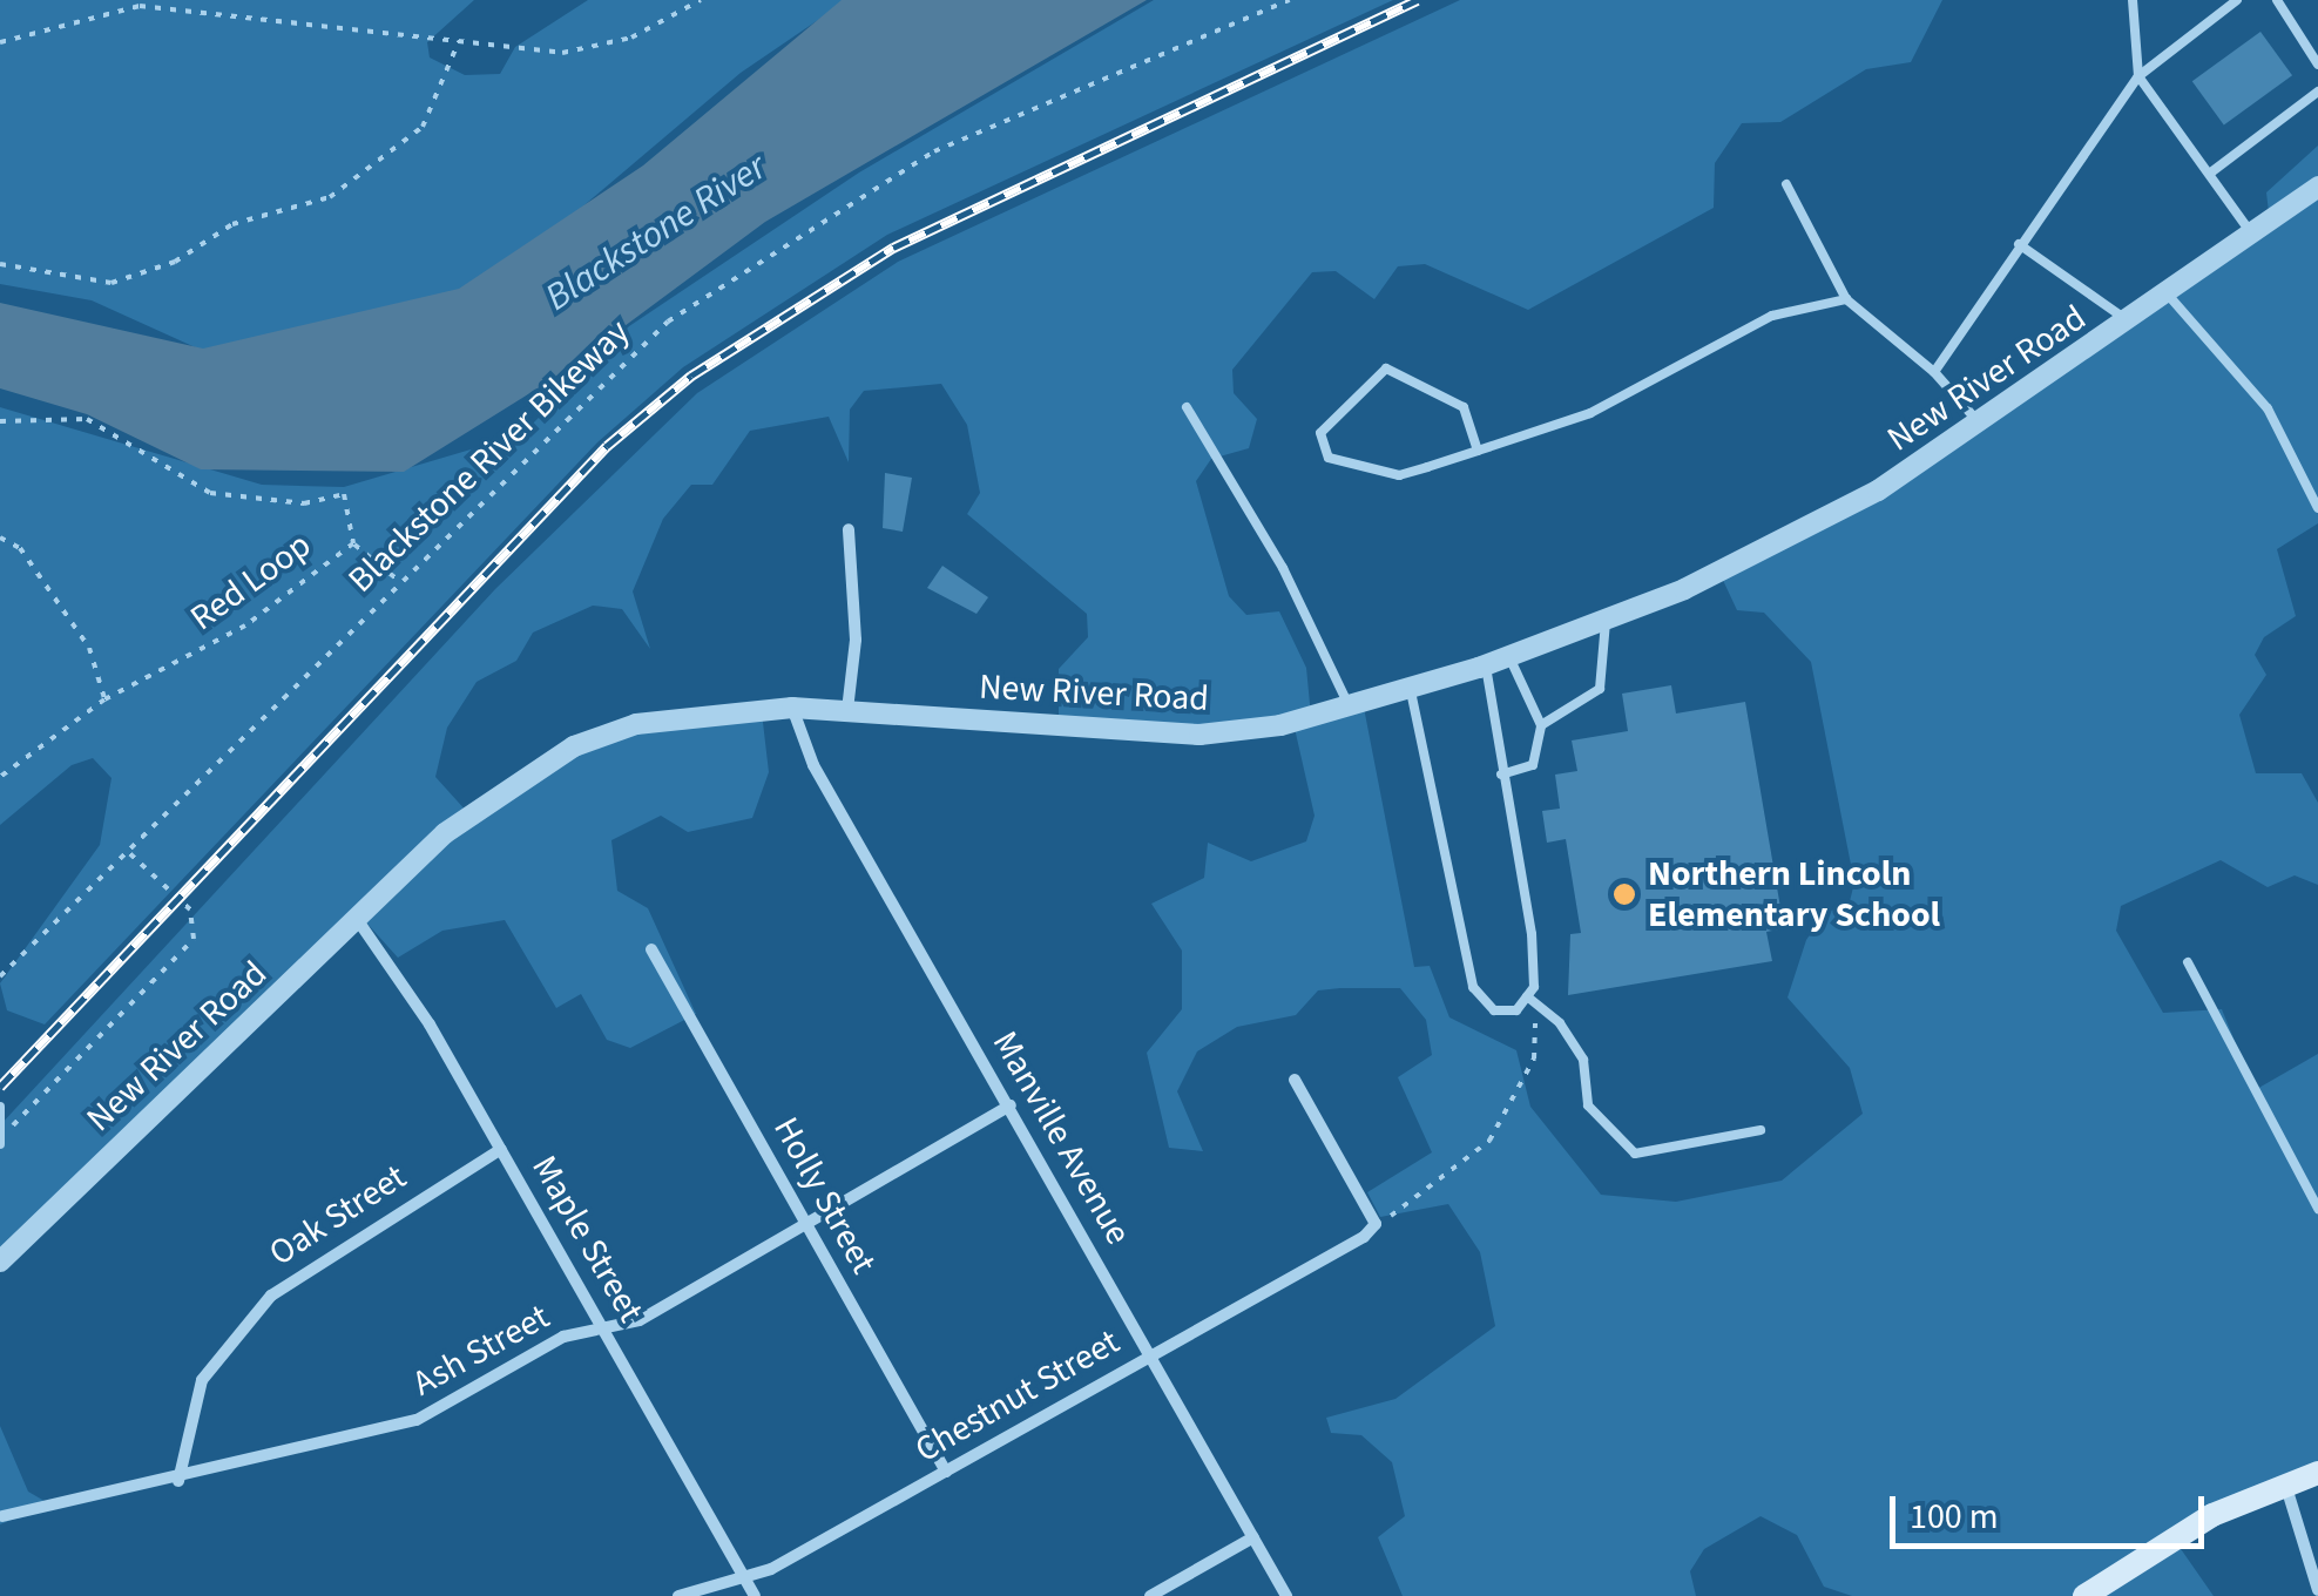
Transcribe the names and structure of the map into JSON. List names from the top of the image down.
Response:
{
  "streets": {
    "street": [
      "New River Road",
      "Manville Avenue",
      "Holly Street",
      "Oak Street",
      "Maple Street",
      "Ash Street",
      "Chestnut Street"
    ],
    "path": ["Blackstone River Bikeway", "Red Loop"]
  },
  "crossings": [
    ["New River Road", "Manville Avenue"],
    ["New River Road", "Maple Street"],
    ["Manville Avenue", "Ash Street"],
    ["Manville Avenue", "Chestnut Street"],
    ["Holly Street", "Ash Street"],
    ["Holly Street", "Chestnut Street"],
    ["Oak Street", "Maple Street"],
    ["Oak Street", "Ash Street"],
    ["Maple Street", "Ash Street"],
    ["Maple Street", "Chestnut Street"]
  ],
  "water": ["Blackstone River"],
  "places": ["Northern Lincoln Elementary School"],
  "scale_bar": "100 m"
}
